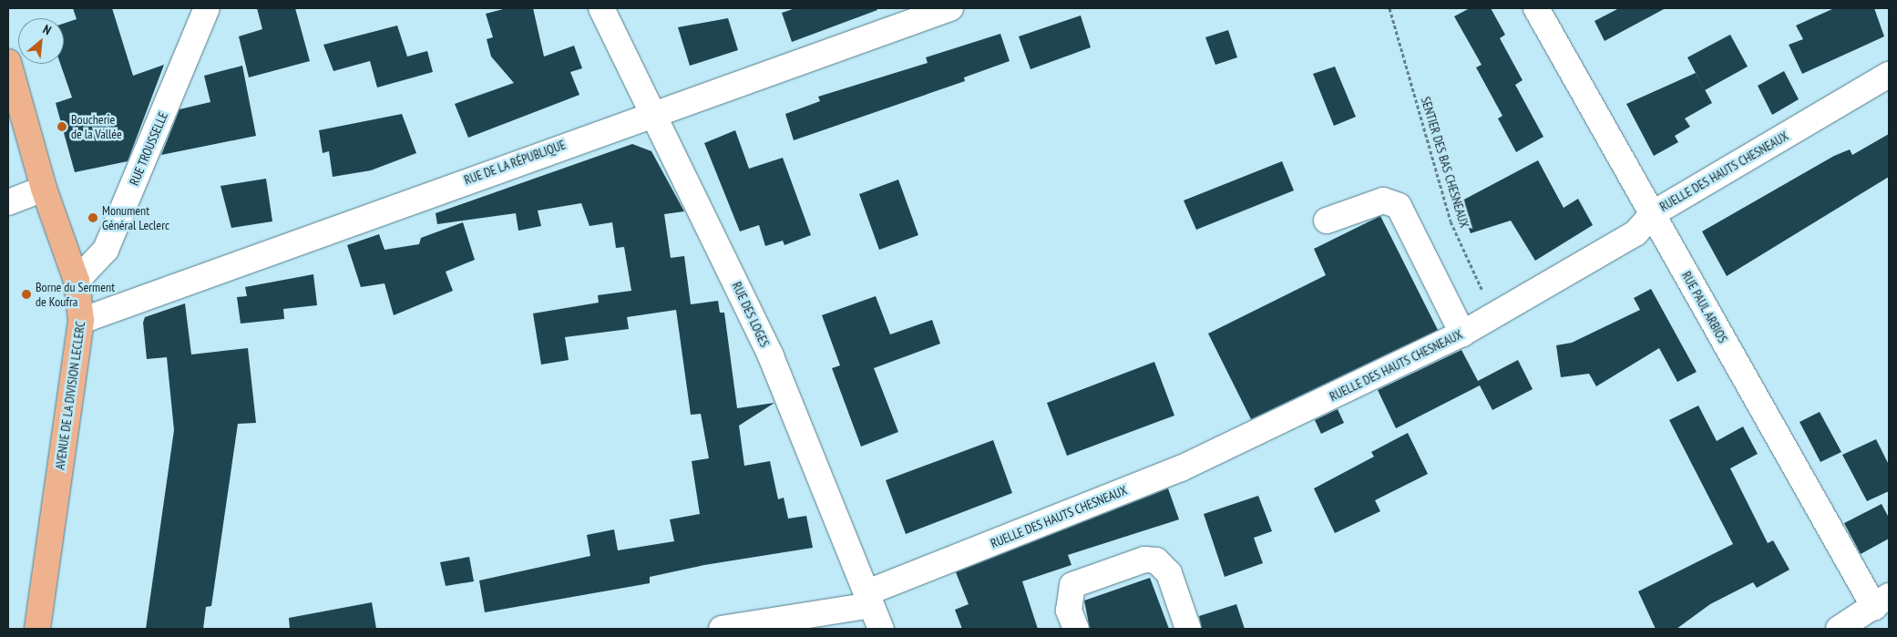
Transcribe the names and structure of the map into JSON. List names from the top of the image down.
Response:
{
  "streets": {
    "main road": ["AVENUE DE LA DIVISION LECLERC"],
    "street": [
      "RUE TROUSSELLE",
      "RUE DE LA RÉPUBLIQUE",
      "RUELLE DES HAUTS CHESNEAUX",
      "RUE PAUL ARBIOS",
      "RUE DES LOGES"
    ],
    "path": ["SENTIER DES BAS CHESNEAUX"]
  },
  "crossings": [
    ["RUE TROUSSELLE", "AVENUE DE LA DIVISION LECLERC"],
    ["RUE DE LA RÉPUBLIQUE", "RUE DES LOGES"],
    ["RUE DE LA RÉPUBLIQUE", "AVENUE DE LA DIVISION LECLERC"],
    ["SENTIER DES BAS CHESNEAUX", "RUELLE DES HAUTS CHESNEAUX"],
    ["RUELLE DES HAUTS CHESNEAUX", "RUE PAUL ARBIOS"],
    ["RUELLE DES HAUTS CHESNEAUX", "RUE DES LOGES"]
  ],
  "places": ["Boucherie de la Vallée", "Monument Général Leclerc", "Borne du Serment de Koufra"],
  "north": "top right"
}
